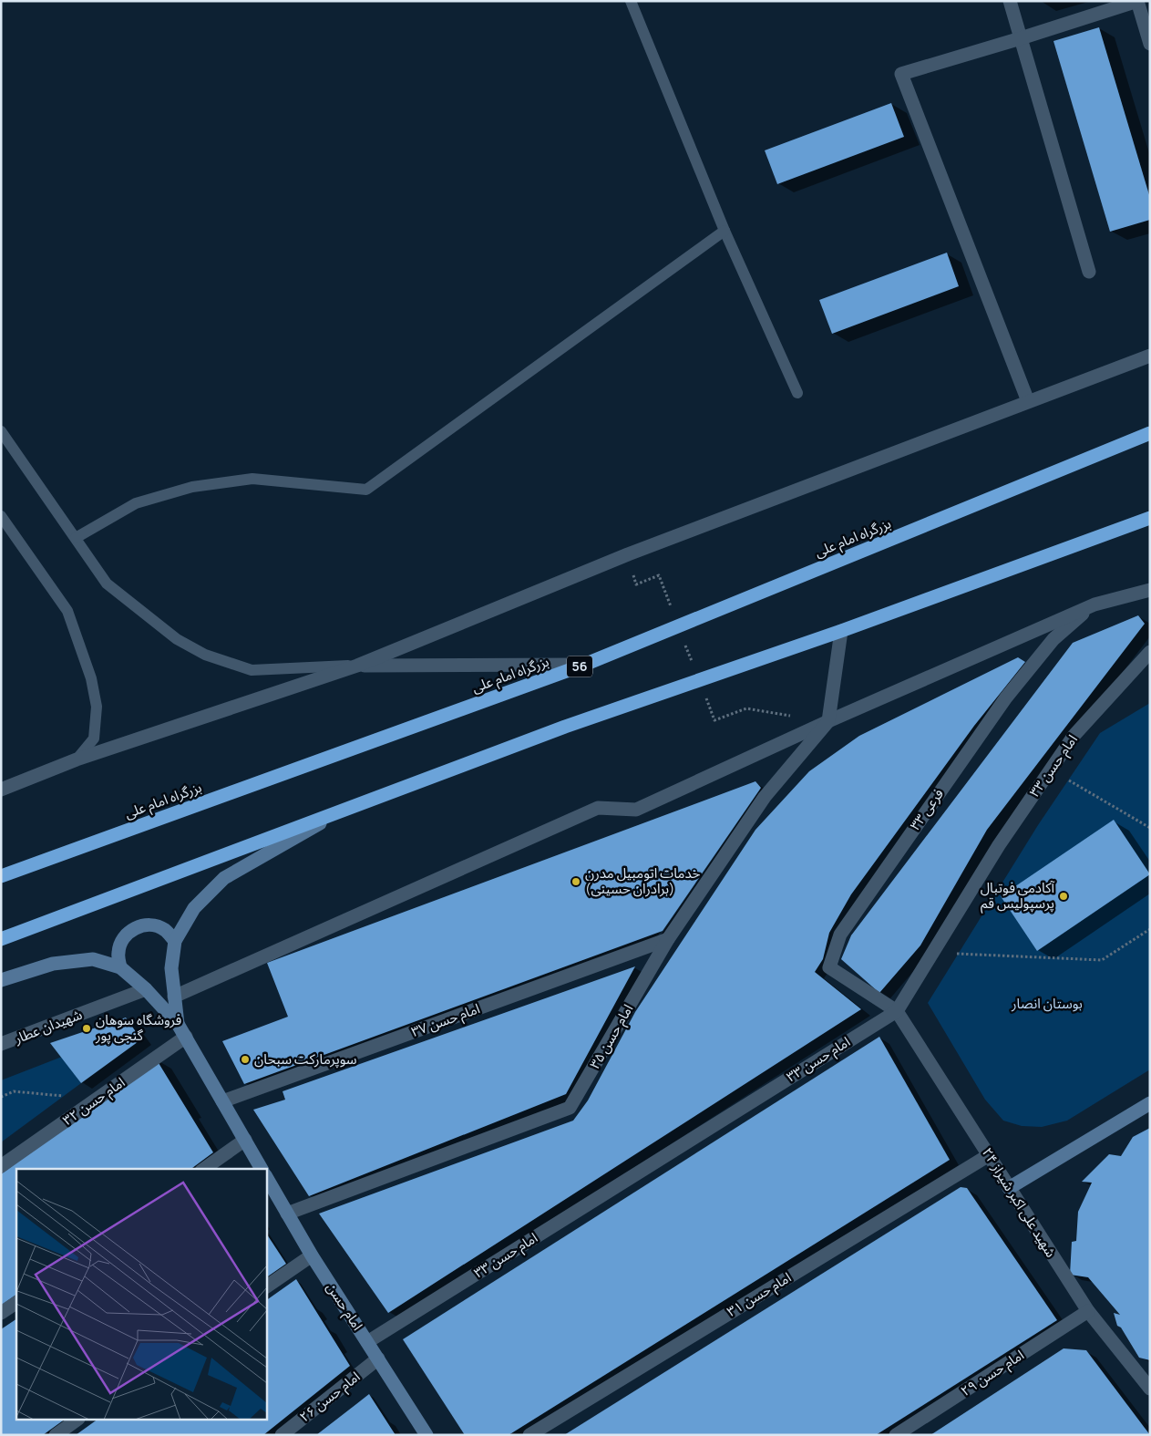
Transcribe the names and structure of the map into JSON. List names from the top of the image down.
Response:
{
  "streets": {
    "highway": ["بزرگراه امام علی", "56"],
    "main road": ["امام حسن"],
    "street": [
      "امام حسن ۳۳",
      "فرعی ۳۳",
      "امام حسن ۳۷",
      "شهیدان عطار",
      "امام حسن ۳۵",
      "امام حسن ۳۲",
      "شهید علی اکبر شیراز ۲۴",
      "امام حسن ۳۱",
      "امام حسن ۲۹",
      "امام حسن ۲۶"
    ]
  },
  "crossings": [
    ["امام حسن ۳۳", "فرعی ۳۳"],
    ["امام حسن ۳۳", "شهید علی اکبر شیراز ۲۴"],
    ["امام حسن ۳۳", "امام حسن"],
    ["فرعی ۳۳", "شهید علی اکبر شیراز ۲۴"],
    ["امام حسن ۳۷", "امام حسن ۳۵"],
    ["امام حسن ۳۵", "امام حسن"],
    ["شهید علی اکبر شیراز ۲۴", "امام حسن ۳۱"],
    ["شهید علی اکبر شیراز ۲۴", "امام حسن ۲۹"],
    ["امام حسن", "امام حسن ۲۶"]
  ],
  "parks": ["بوستان انصار"],
  "places": [
    "خدمات اتومبیل مدرن (برادران حسینی)",
    "آکادمی فوتبال پرسپولیس قم",
    "فروشگاه سوهان گنجی پور",
    "سوپرمارکت سبحان"
  ]
}
